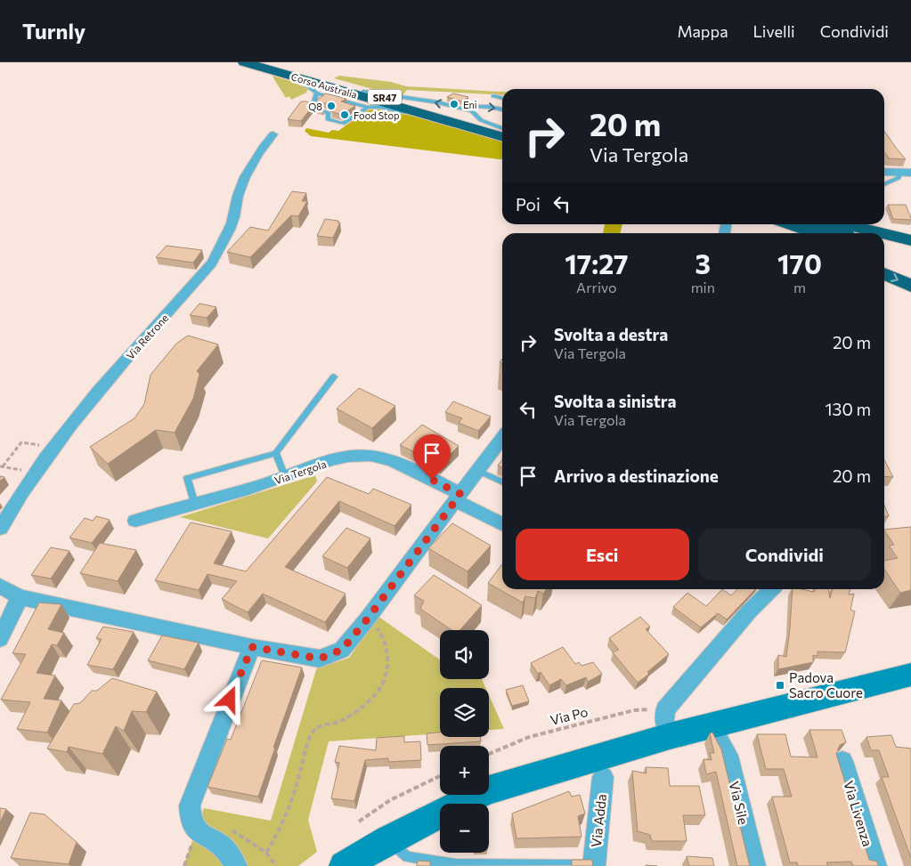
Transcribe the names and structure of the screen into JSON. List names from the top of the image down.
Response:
{
  "streets": {
    "highway": ["Corso Australia", "SR47"],
    "street": [
      "Via Retrone",
      "Via Tergola",
      "Via Sile",
      "Via Livenza",
      "Via Adda"
    ],
    "path": ["Via Po"]
  },
  "places": {
    "other": ["Eni", "Q8", "Food Stop"],
    "transit": ["Padova Sacro Cuore"]
  },
  "page": {
    "header": "Turnly",
    "nav": ["Mappa", "Livelli", "Condividi"],
    "turn": ["20 m", "Via Tergola"],
    "then": "Poi",
    "eta": [
      "17:27",
      "Arrivo",
      "3",
      "min",
      "170",
      "m"
    ],
    "list": [
      {
        "name": "Svolta a destra",
        "note": "Via Tergola",
        "value": "20 m"
      },
      {
        "name": "Svolta a sinistra",
        "note": "Via Tergola",
        "value": "130 m"
      },
      {
        "name": "Arrivo a destinazione",
        "value": "20 m"
      }
    ],
    "buttons": ["Esci", "Condividi"],
    "map_buttons": ["+", "−"]
  }
}
